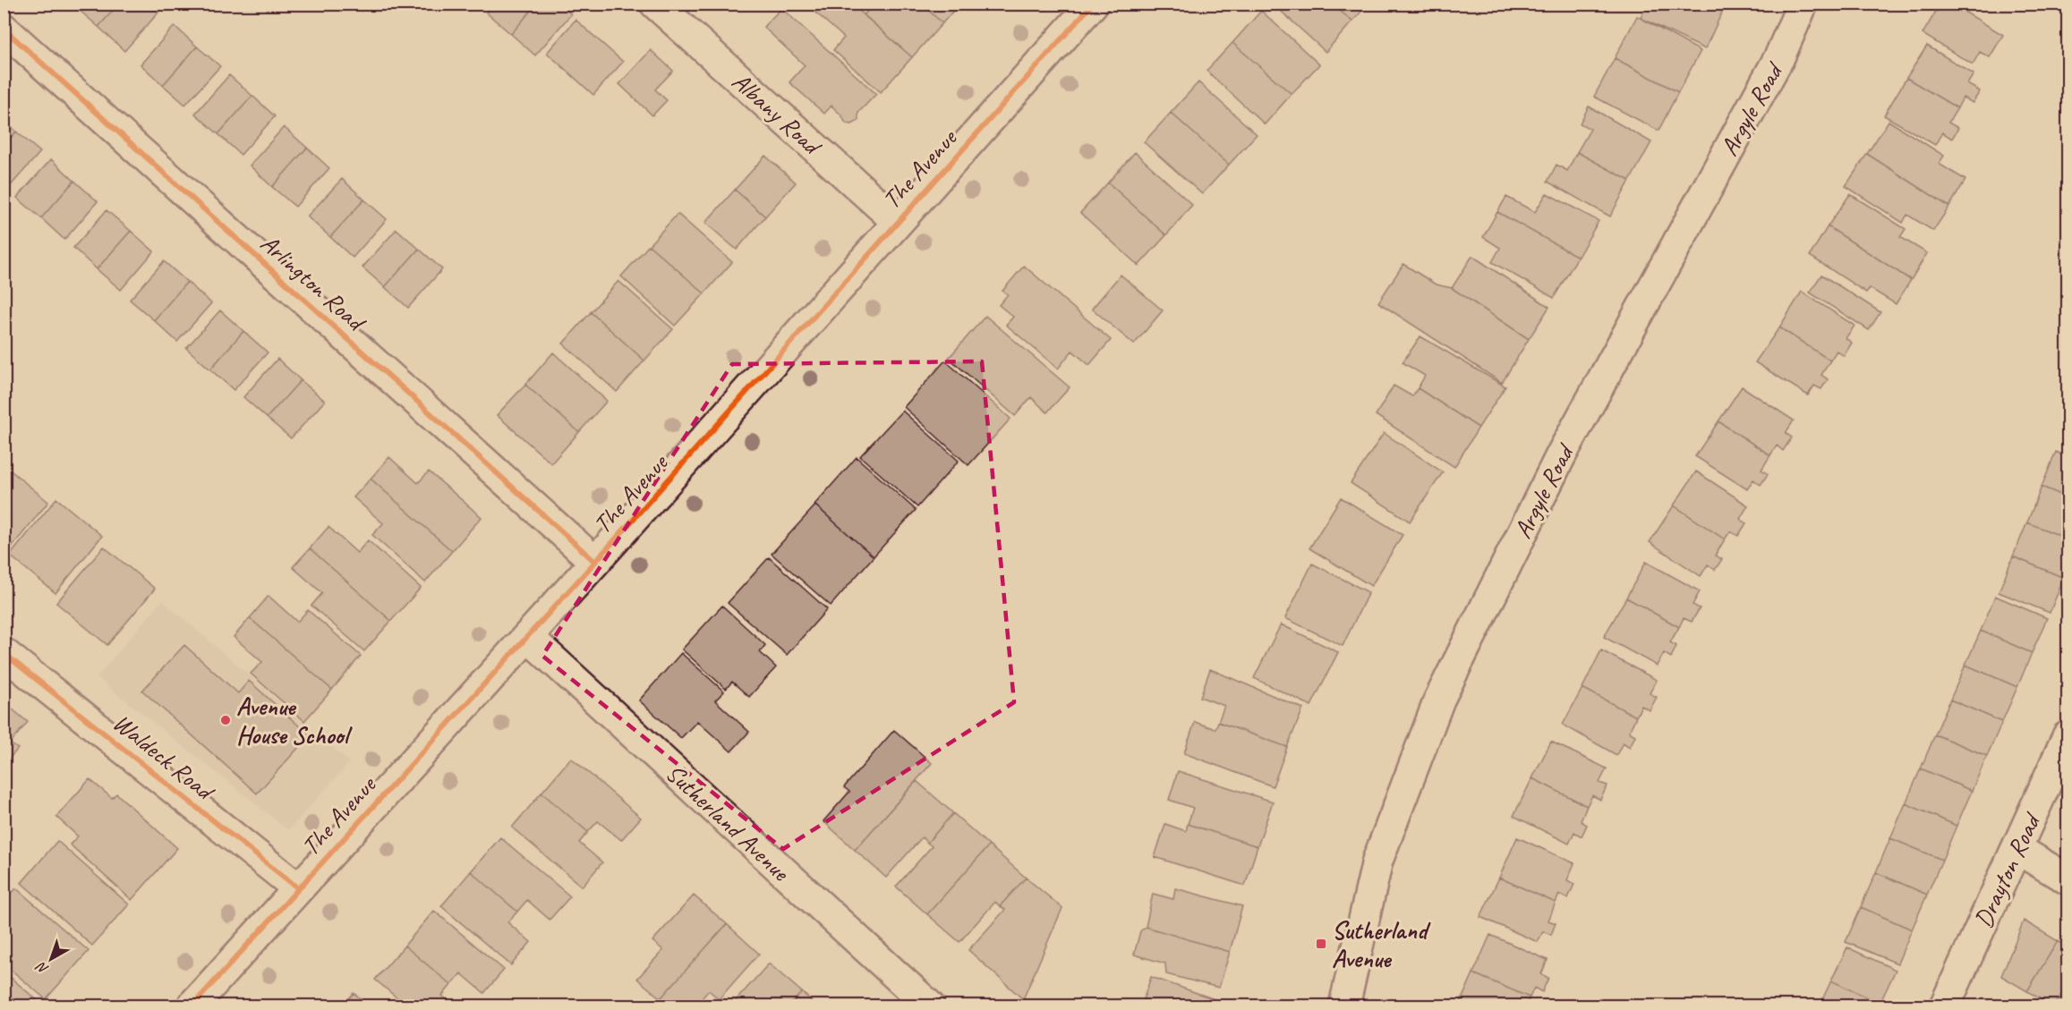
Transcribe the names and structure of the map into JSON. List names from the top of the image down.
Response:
{
  "streets": {
    "street": [
      "Argyle Road",
      "Albany Road",
      "The Avenue",
      "Arlington Road",
      "Waldeck Road",
      "Sutherland Avenue",
      "Drayton Road"
    ]
  },
  "crossings": [
    ["Albany Road", "The Avenue"],
    ["The Avenue", "Arlington Road"],
    ["The Avenue", "Waldeck Road"],
    ["The Avenue", "Sutherland Avenue"]
  ],
  "places": {
    "other": ["Avenue House School"],
    "transit": ["Sutherland Avenue"]
  },
  "north": "bottom left"
}
